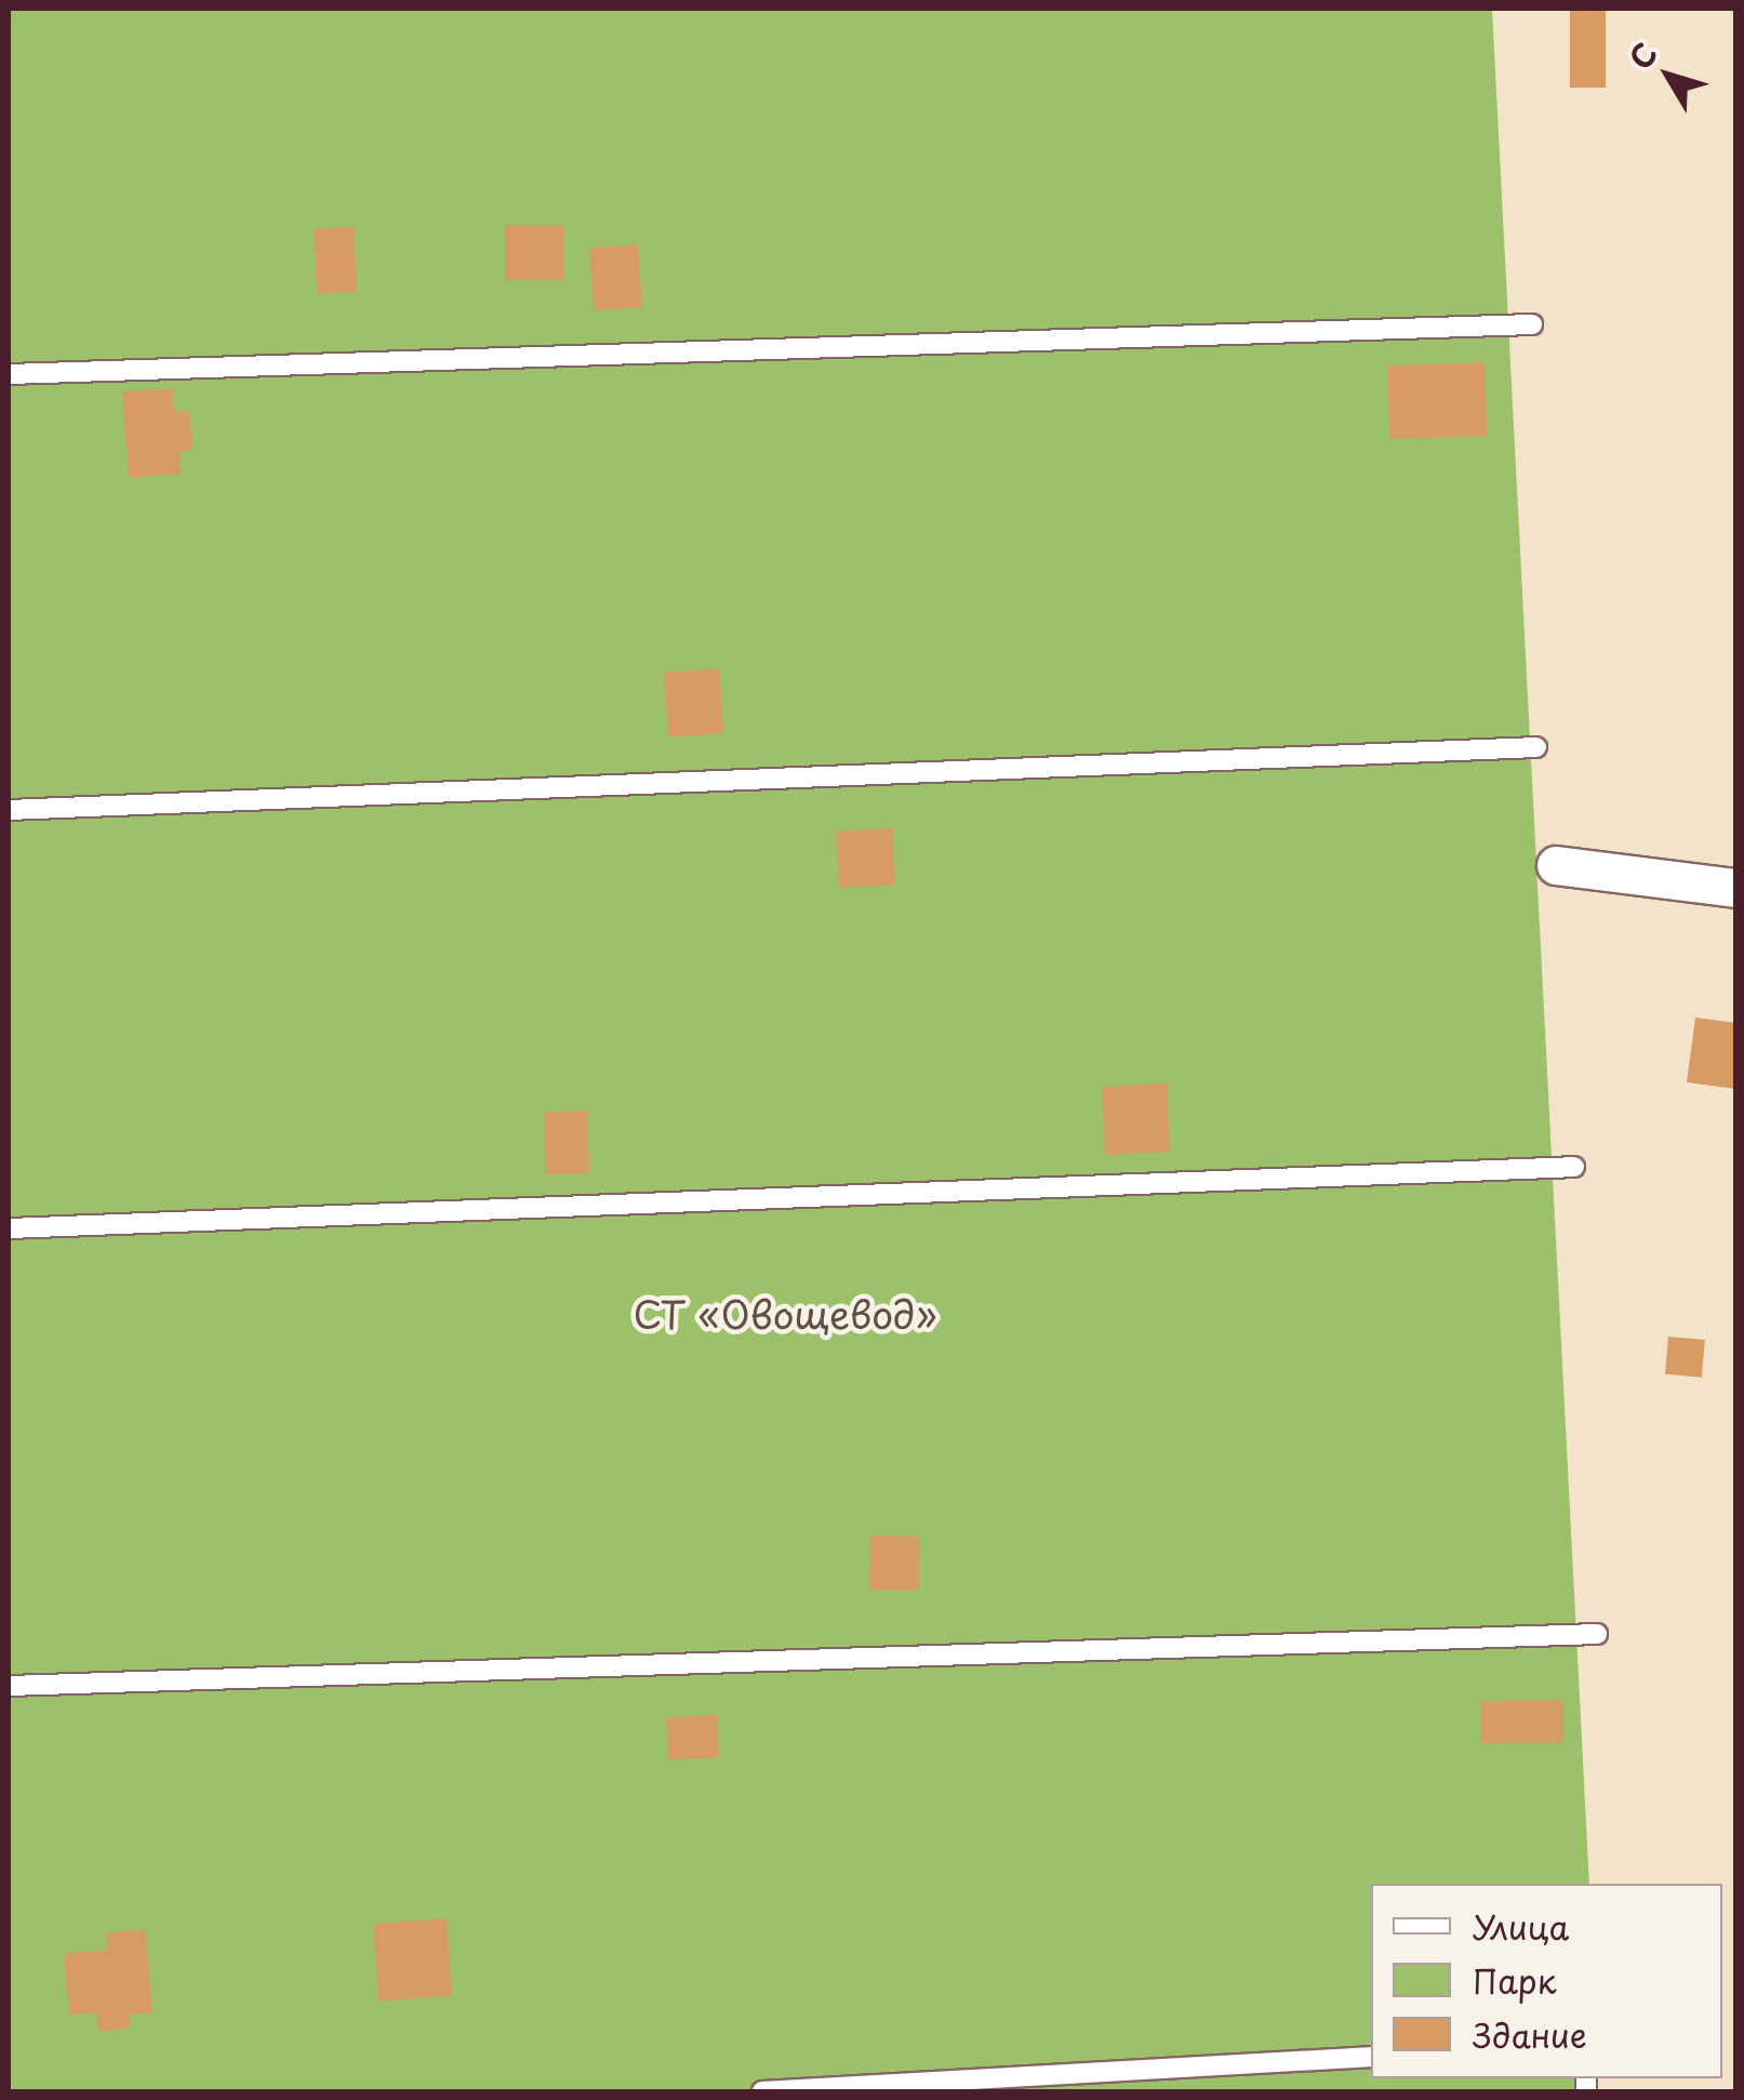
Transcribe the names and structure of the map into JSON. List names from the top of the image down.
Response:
{
  "parks": ["СТ «Овощевод»"],
  "legend": ["Улица", "Парк", "Здание"],
  "north": "top left"
}
